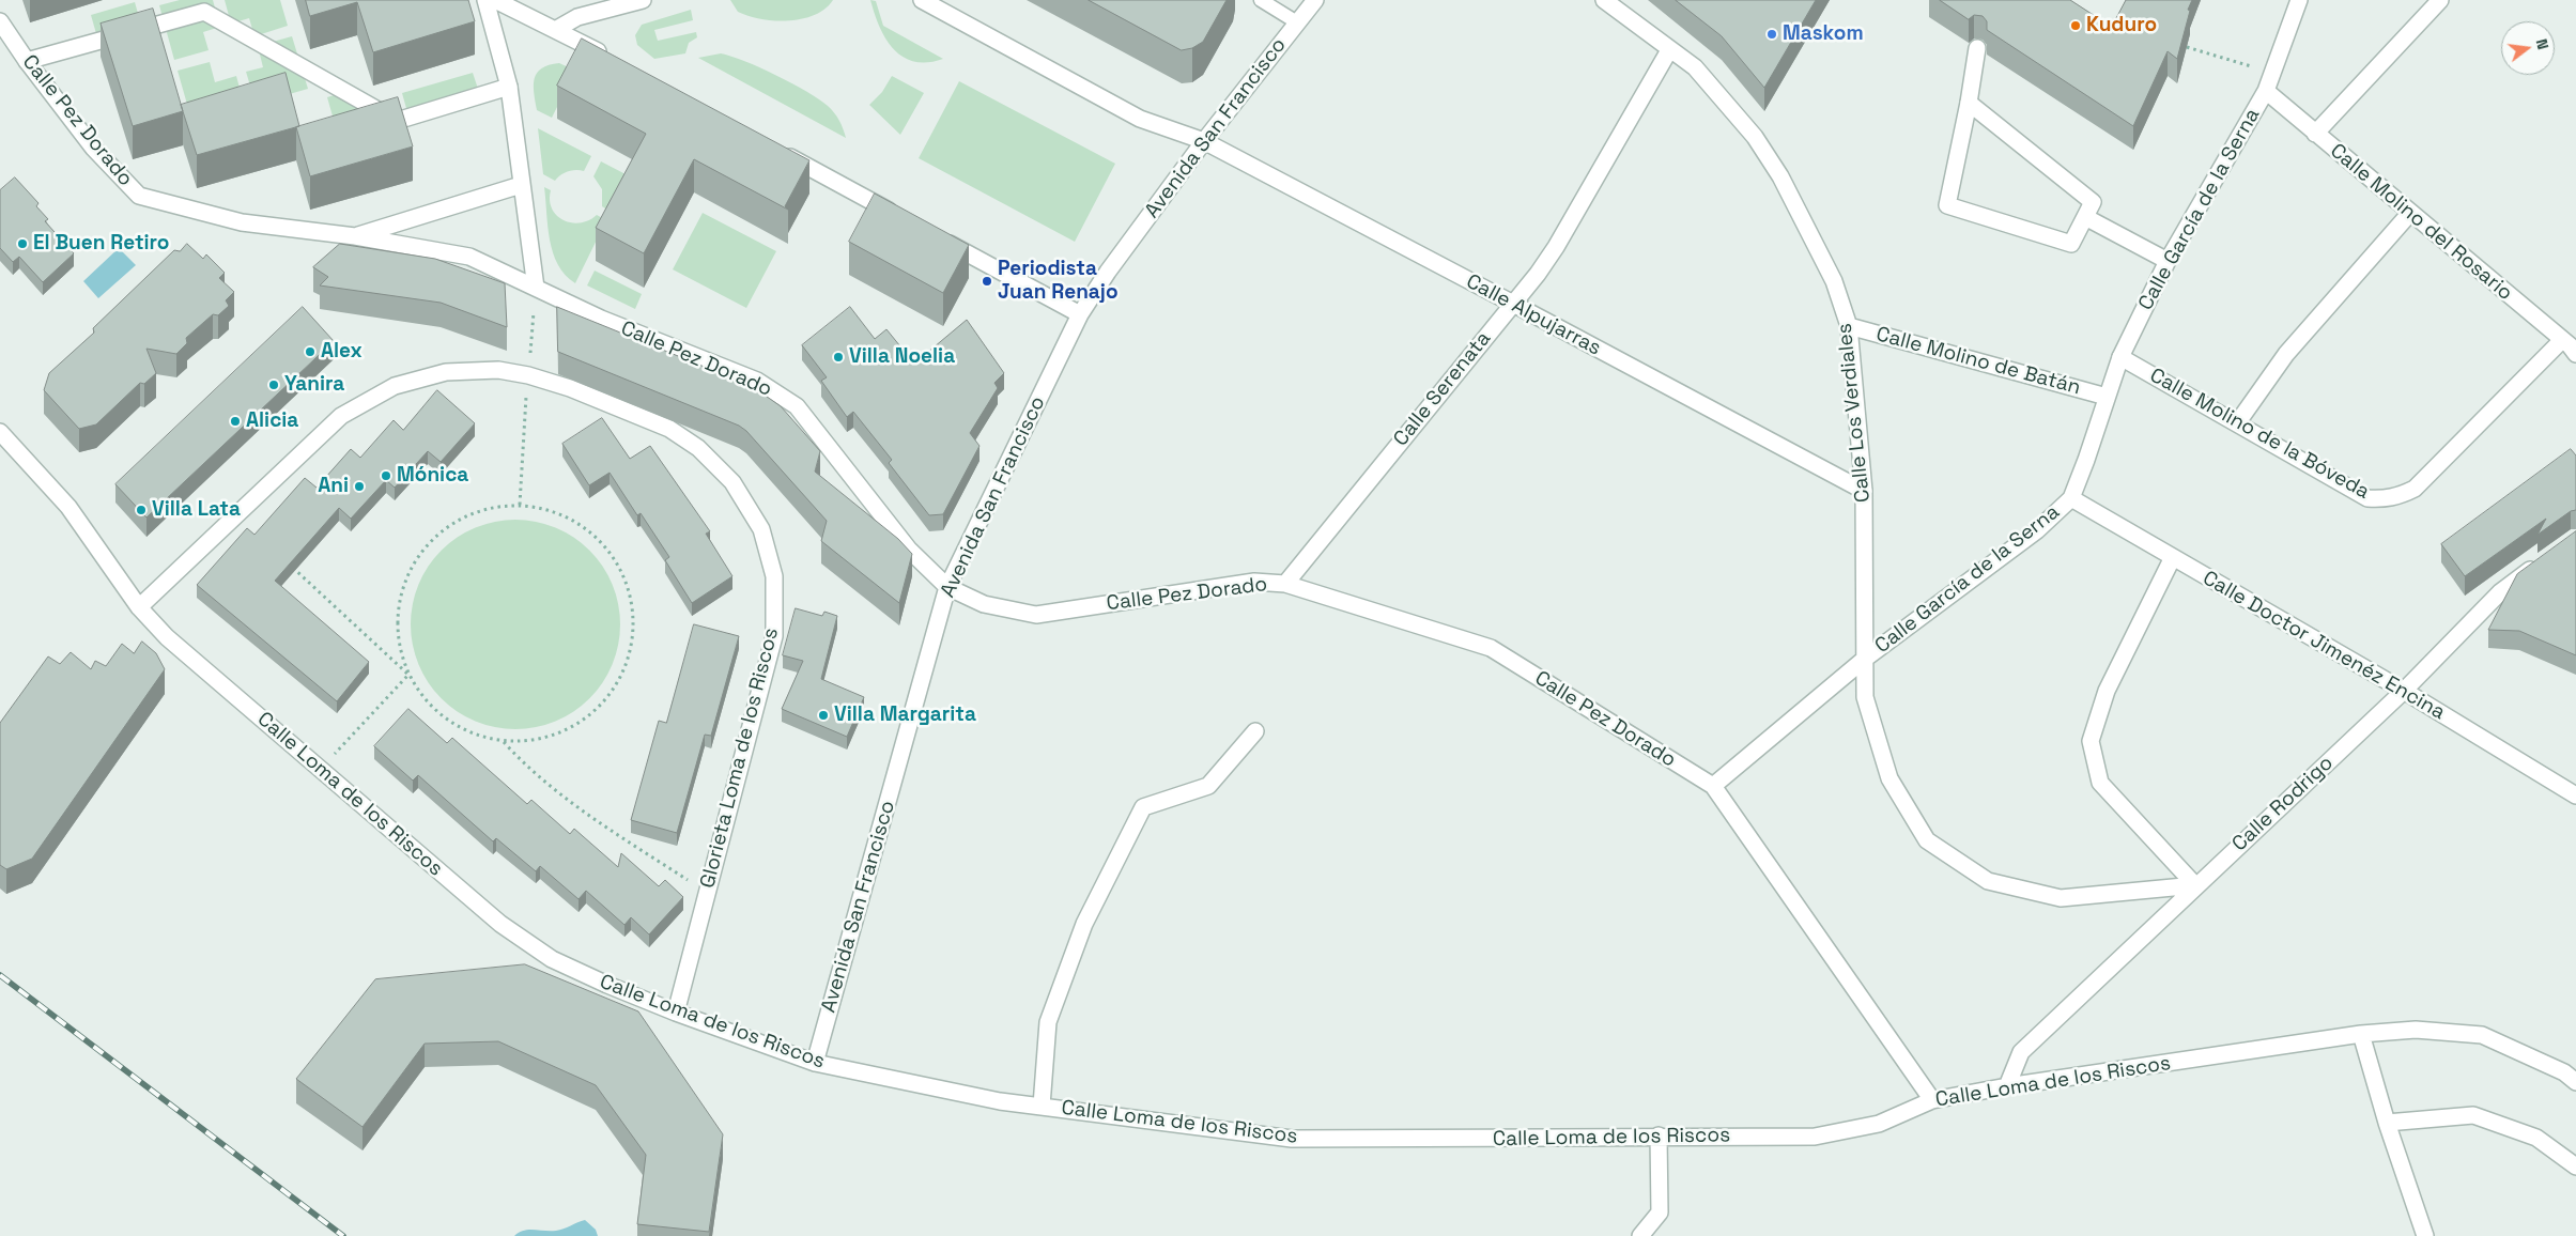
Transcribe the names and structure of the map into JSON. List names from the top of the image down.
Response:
{
  "streets": {
    "street": [
      "Calle Pez Dorado",
      "Avenida San Francisco",
      "Calle García de la Serna",
      "Calle Molino del Rosario",
      "Calle Alpujarras",
      "Calle Molino de Batán",
      "Calle Serenata",
      "Calle Los Verdiales",
      "Calle Molino de la Bóveda",
      "Calle Doctor Jimenéz Encina",
      "Glorieta Loma de los Riscos",
      "Calle Loma de los Riscos",
      "Calle Rodrigo"
    ]
  },
  "crossings": [
    ["Calle Pez Dorado", "Avenida San Francisco"],
    ["Calle Pez Dorado", "Calle García de la Serna"],
    ["Calle Pez Dorado", "Calle Serenata"],
    ["Calle Pez Dorado", "Calle Loma de los Riscos"],
    ["Avenida San Francisco", "Calle Alpujarras"],
    ["Avenida San Francisco", "Calle Loma de los Riscos"],
    ["Calle García de la Serna", "Calle Molino del Rosario"],
    ["Calle García de la Serna", "Calle Molino de Batán"],
    ["Calle García de la Serna", "Calle Los Verdiales"],
    ["Calle García de la Serna", "Calle Molino de la Bóveda"],
    ["Calle García de la Serna", "Calle Doctor Jimenéz Encina"],
    ["Calle Molino del Rosario", "Calle Molino de la Bóveda"],
    ["Calle Alpujarras", "Calle Serenata"],
    ["Calle Alpujarras", "Calle Los Verdiales"],
    ["Calle Molino de Batán", "Calle Los Verdiales"],
    ["Calle Serenata", "Calle Los Verdiales"],
    ["Calle Los Verdiales", "Calle Rodrigo"],
    ["Calle Doctor Jimenéz Encina", "Calle Rodrigo"],
    ["Glorieta Loma de los Riscos", "Calle Loma de los Riscos"],
    ["Calle Loma de los Riscos", "Calle Rodrigo"]
  ],
  "places": [
    "Kuduro",
    "Maskom",
    "El Buen Retiro",
    "Periodista Juan Renajo",
    "Alex",
    "Villa Noelia",
    "Yanira",
    "Alicia",
    "Mónica",
    "Ani",
    "Villa Lata",
    "Villa Margarita"
  ],
  "north": "right"
}
